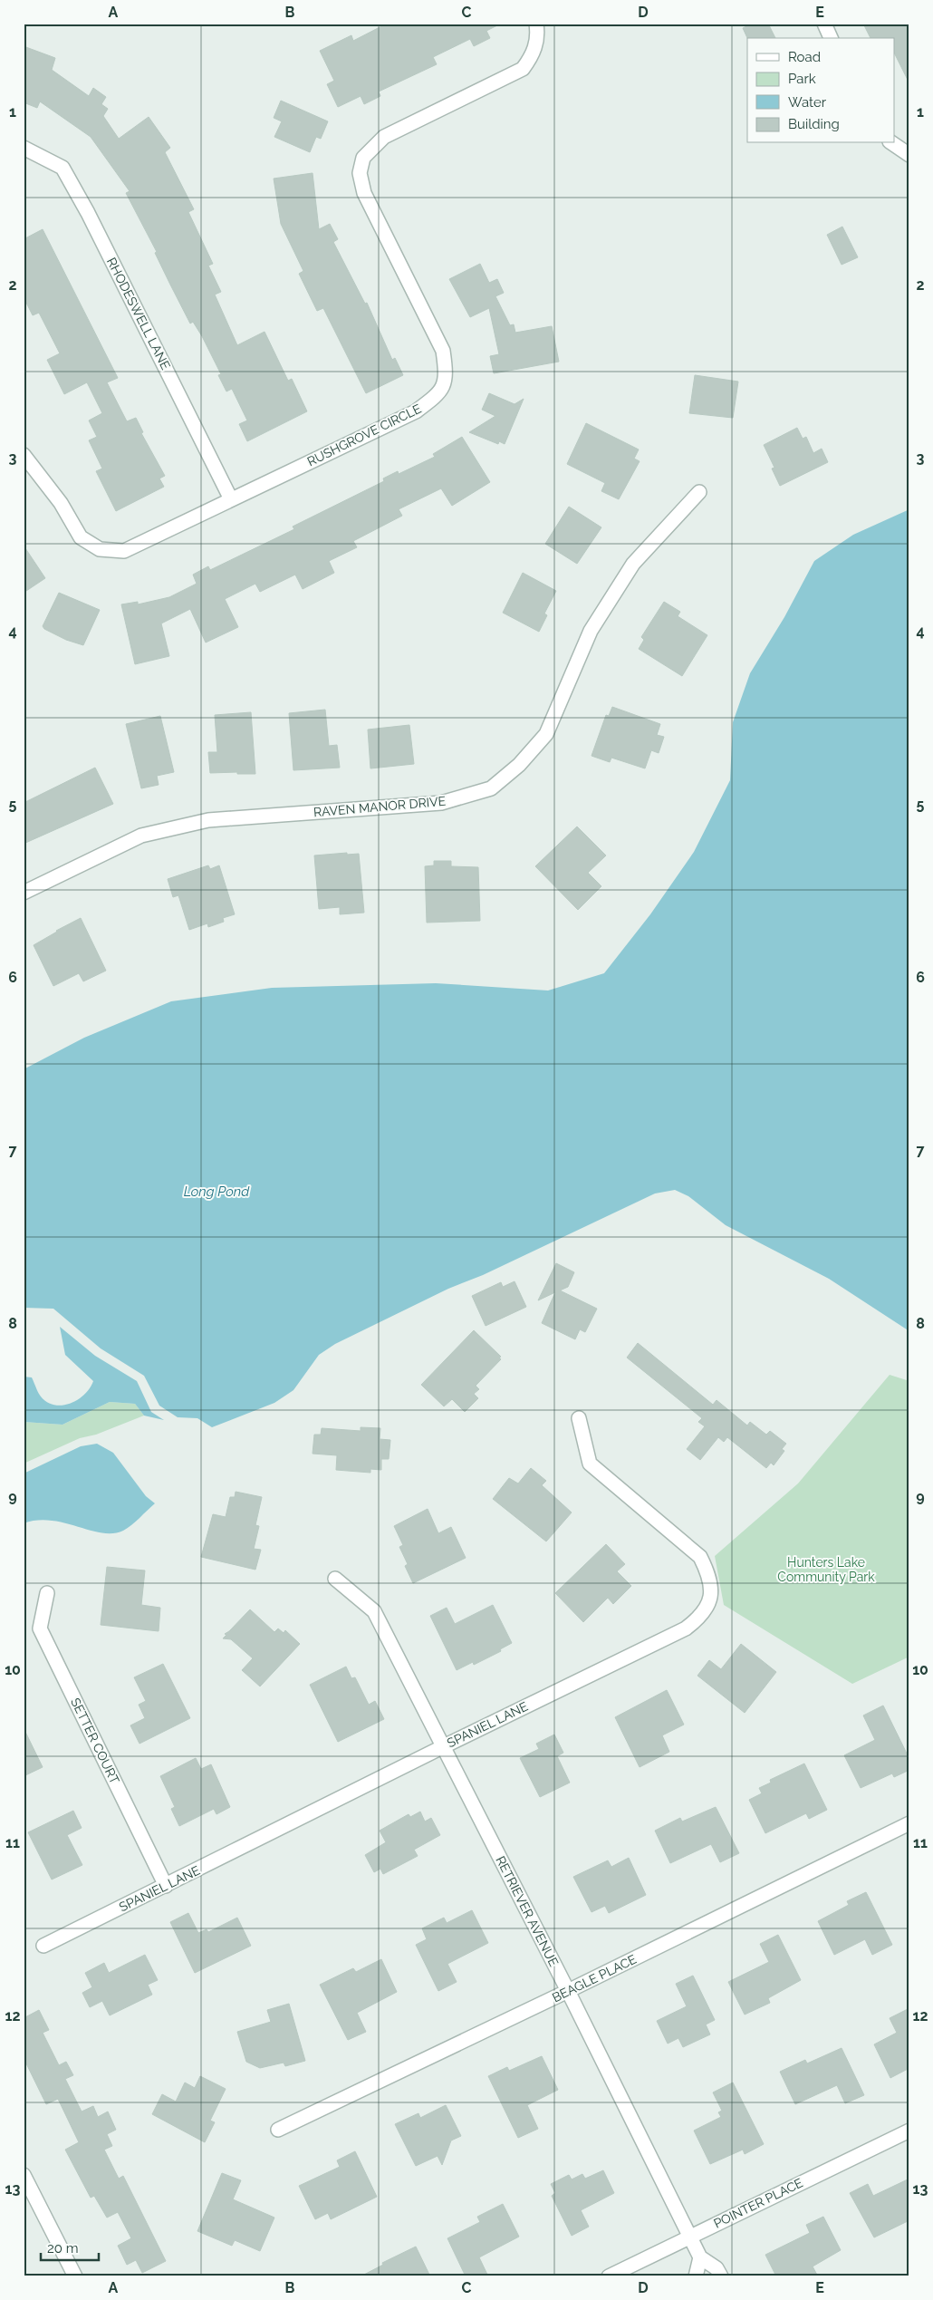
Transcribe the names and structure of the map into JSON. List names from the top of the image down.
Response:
{
  "streets": {
    "street": [
      "RHODESWELL LANE",
      "RUSHGROVE CIRCLE",
      "RAVEN MANOR DRIVE",
      "SPANIEL LANE",
      "SETTER COURT",
      "RETRIEVER AVENUE",
      "BEAGLE PLACE",
      "POINTER PLACE"
    ]
  },
  "crossings": [
    ["RHODESWELL LANE", "RUSHGROVE CIRCLE"],
    ["SPANIEL LANE", "SETTER COURT"],
    ["SPANIEL LANE", "RETRIEVER AVENUE"],
    ["RETRIEVER AVENUE", "BEAGLE PLACE"],
    ["RETRIEVER AVENUE", "POINTER PLACE"]
  ],
  "water": ["Long Pond"],
  "parks": ["Hunters Lake Community Park"],
  "legend": [
    "Road",
    "Park",
    "Water",
    "Building"
  ],
  "scale_bar": "20 m",
  "grid": {
    "columns": [
      "A",
      "B",
      "C",
      "D",
      "E"
    ],
    "rows": [
      "1",
      "2",
      "3",
      "4",
      "5",
      "6",
      "7",
      "8",
      "9",
      "10",
      "11",
      "12",
      "13"
    ]
  }
}
